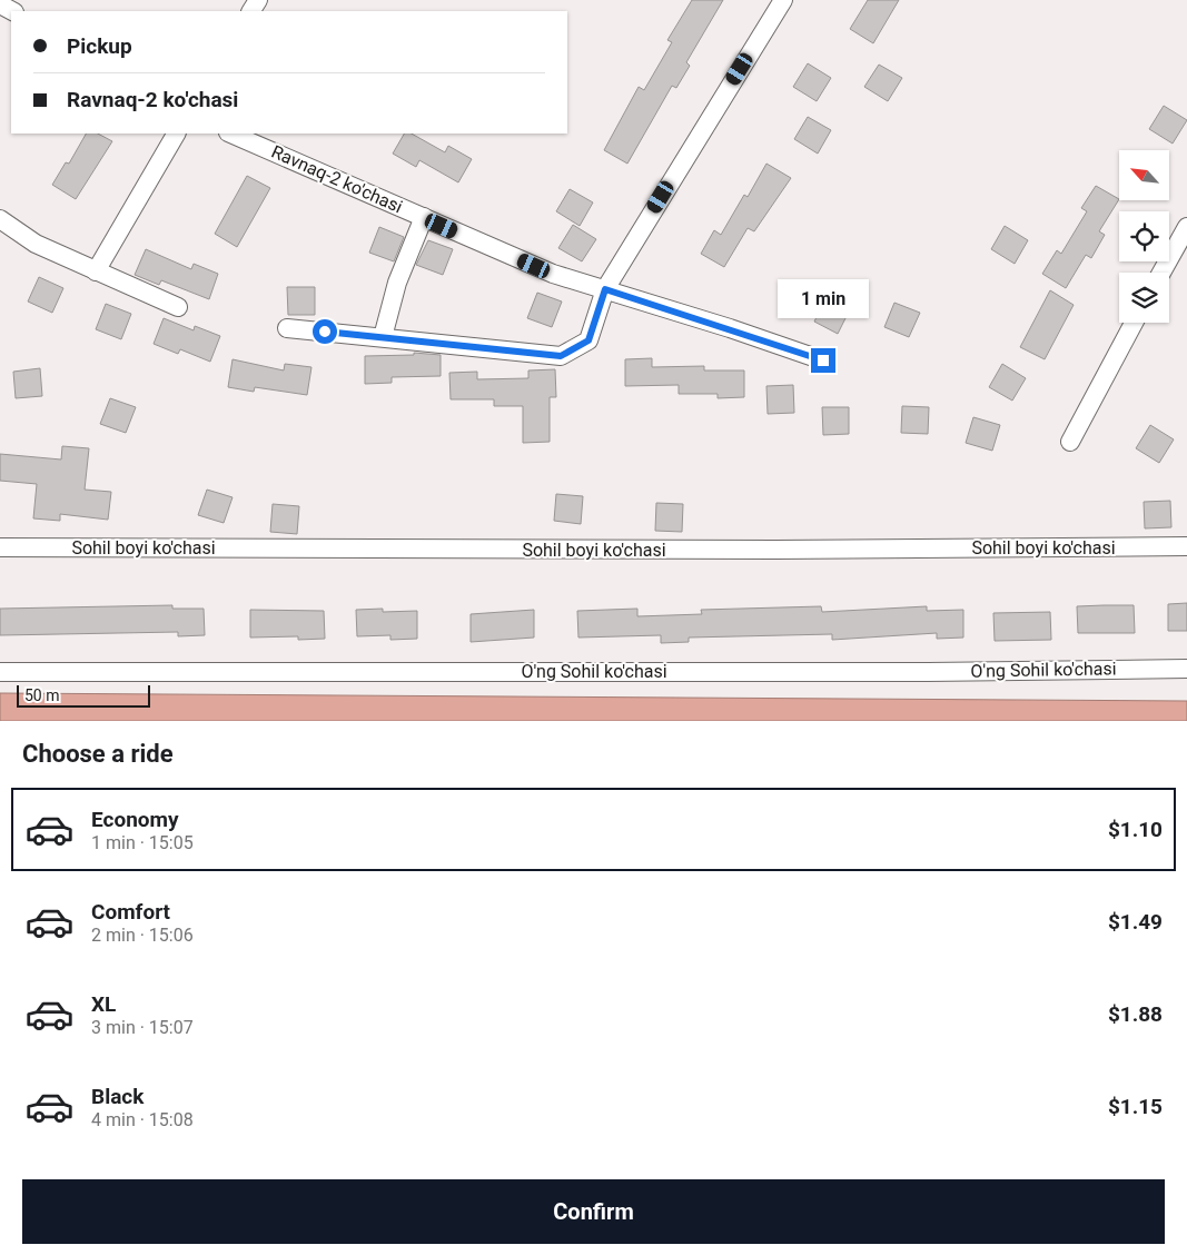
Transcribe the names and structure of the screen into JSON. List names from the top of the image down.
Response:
{
  "streets": {
    "street": ["Ravnaq-2 ko'chasi", "Sohil boyi ko'chasi", "O'ng Sohil ko'chasi"]
  },
  "scale_bar": "50 m",
  "north": "top left",
  "page": {
    "banner": ["Pickup", "Ravnaq-2 ko'chasi"],
    "bubble": "1 min",
    "scale": "50 m",
    "heading": "Choose a ride",
    "list": [
      {
        "name": "Economy",
        "note": "1 min · 15:05",
        "value": "$1.10"
      },
      {
        "name": "Comfort",
        "note": "2 min · 15:06",
        "value": "$1.49"
      },
      {
        "name": "XL",
        "note": "3 min · 15:07",
        "value": "$1.88"
      },
      {
        "name": "Black",
        "note": "4 min · 15:08",
        "value": "$1.15"
      }
    ],
    "buttons": "Confirm"
  }
}
